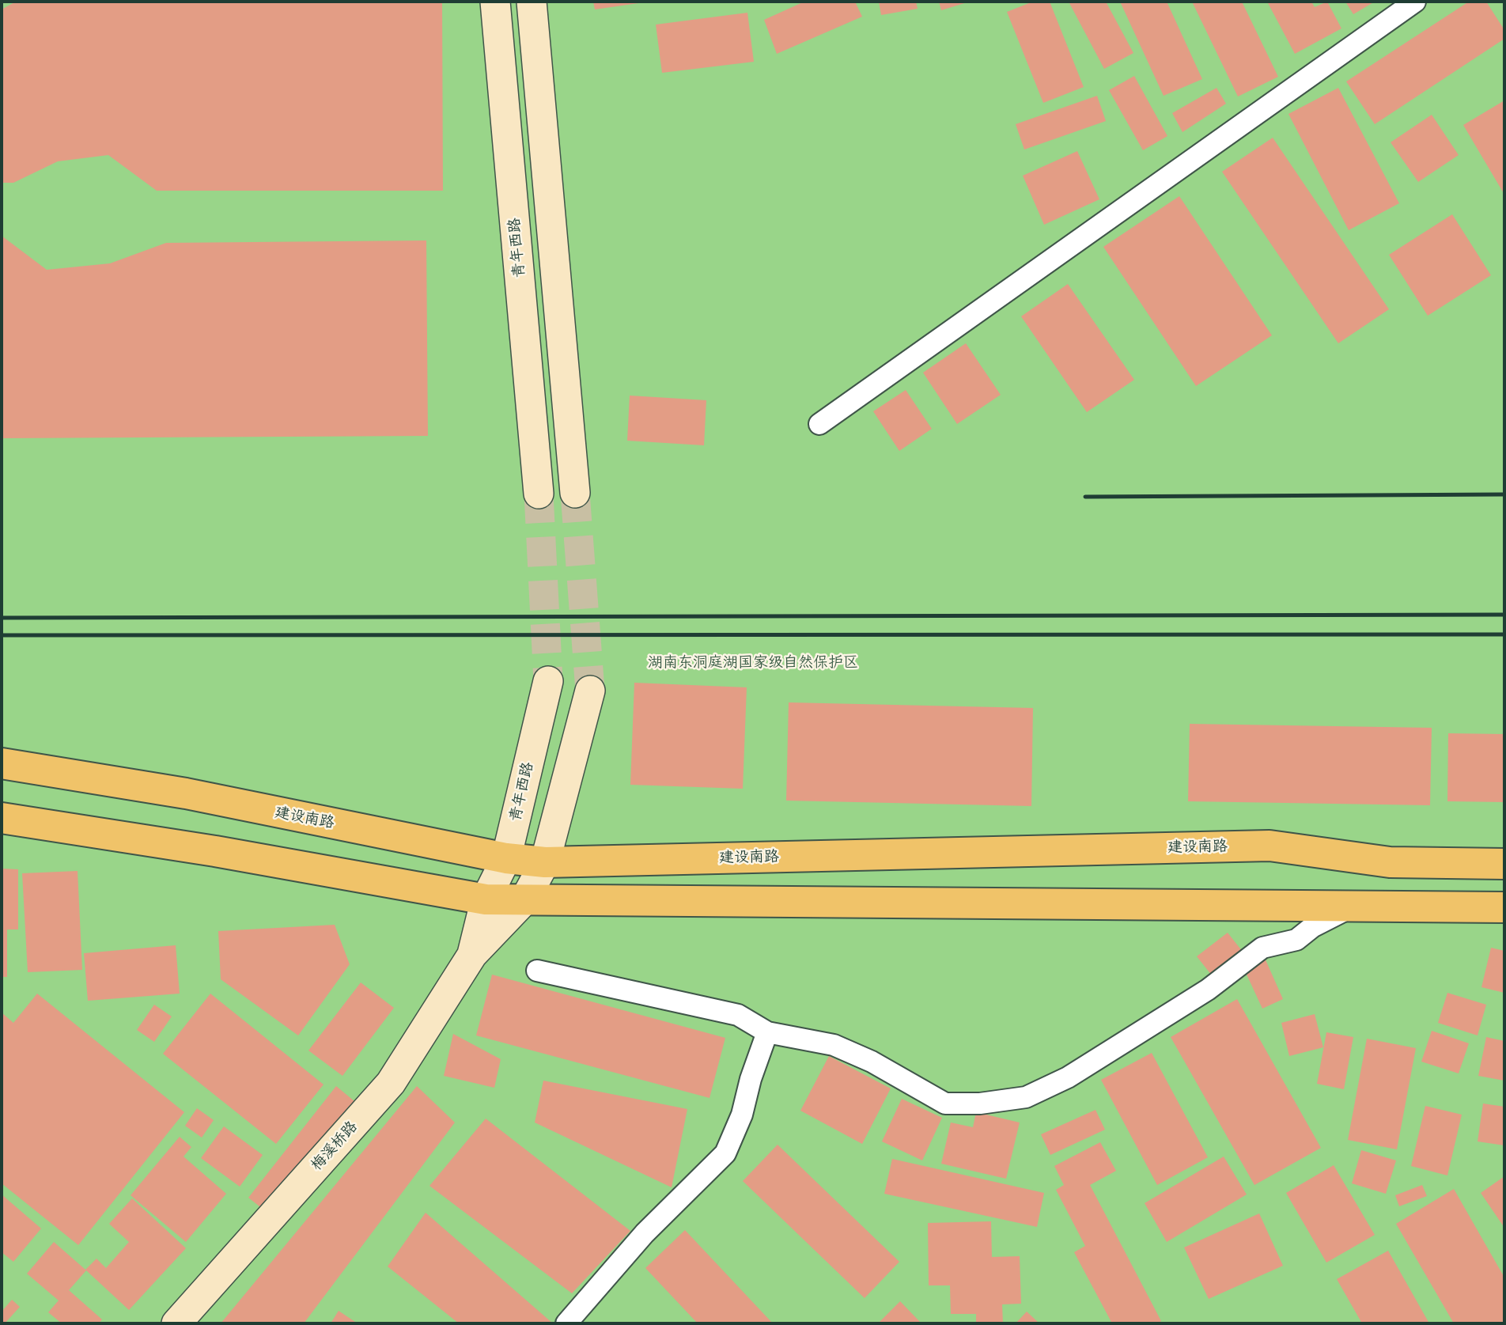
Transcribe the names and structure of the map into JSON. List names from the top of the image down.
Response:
{
  "streets": {
    "main road": ["青年西路", "建设南路", "梅溪桥路"]
  },
  "crossings": [
    ["青年西路", "建设南路"],
    ["青年西路", "梅溪桥路"]
  ],
  "parks": ["湖南东洞庭湖国家级自然保护区"]
}
